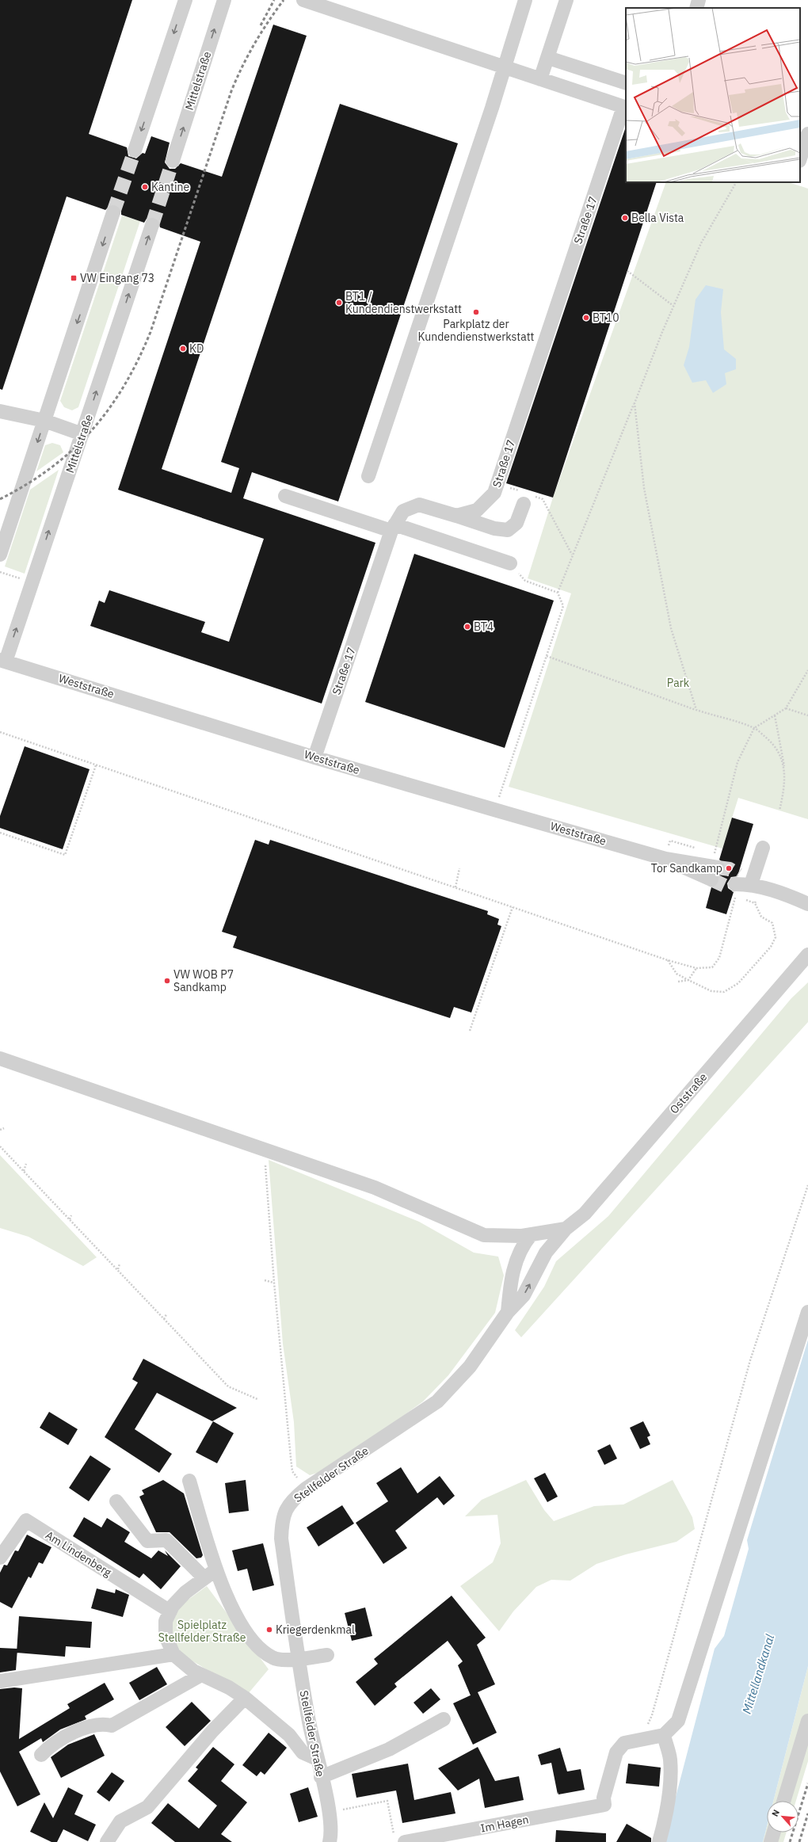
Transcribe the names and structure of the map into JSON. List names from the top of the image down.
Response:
{
  "streets": {
    "street": [
      "Mittelstraße",
      "Straße 17",
      "Weststraße",
      "Oststraße",
      "Stellfelder Straße",
      "Am Lindenberg",
      "Im Hagen"
    ]
  },
  "crossings": [
    ["Mittelstraße", "Weststraße"],
    ["Straße 17", "Weststraße"],
    ["Oststraße", "Stellfelder Straße"]
  ],
  "water": ["Mittellandkanal"],
  "parks": ["Park", "Spielplatz Stellfelder Straße"],
  "places": {
    "other": [
      "Kantine",
      "Bella Vista",
      "BT1 / Kundendienstwerkstatt",
      "Parkplatz der Kundendienstwerkstatt",
      "BT10",
      "KD",
      "BT4",
      "Tor Sandkamp",
      "VW WOB P7 Sandkamp",
      "Kriegerdenkmal"
    ],
    "transit": ["VW Eingang 73"]
  },
  "north": "top left"
}
